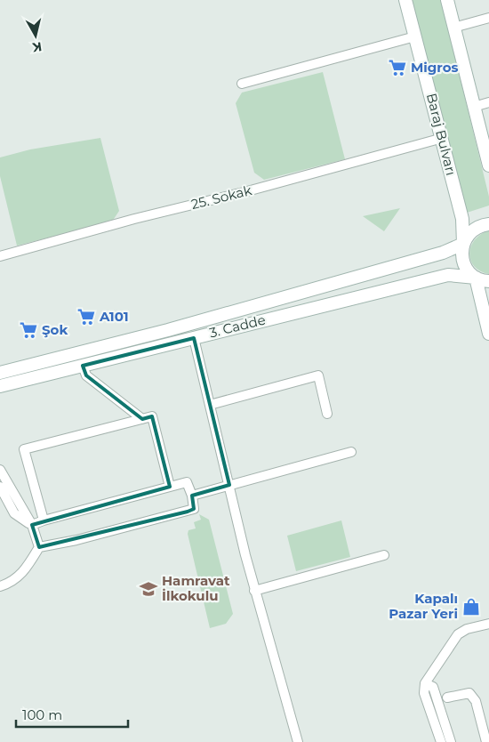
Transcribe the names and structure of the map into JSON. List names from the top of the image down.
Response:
{
  "streets": {
    "main road": ["Baraj Bulvarı", "3. Cadde"],
    "street": ["25. Sokak"]
  },
  "crossings": [
    ["Baraj Bulvarı", "25. Sokak"],
    ["Baraj Bulvarı", "3. Cadde"]
  ],
  "places": {
    "supermarket": ["Migros", "A101", "Şok"],
    "school or university": ["Hamravat İlkokulu"],
    "shop": ["Kapalı Pazar Yeri"]
  },
  "scale_bar": "100 m",
  "north": "bottom"
}
